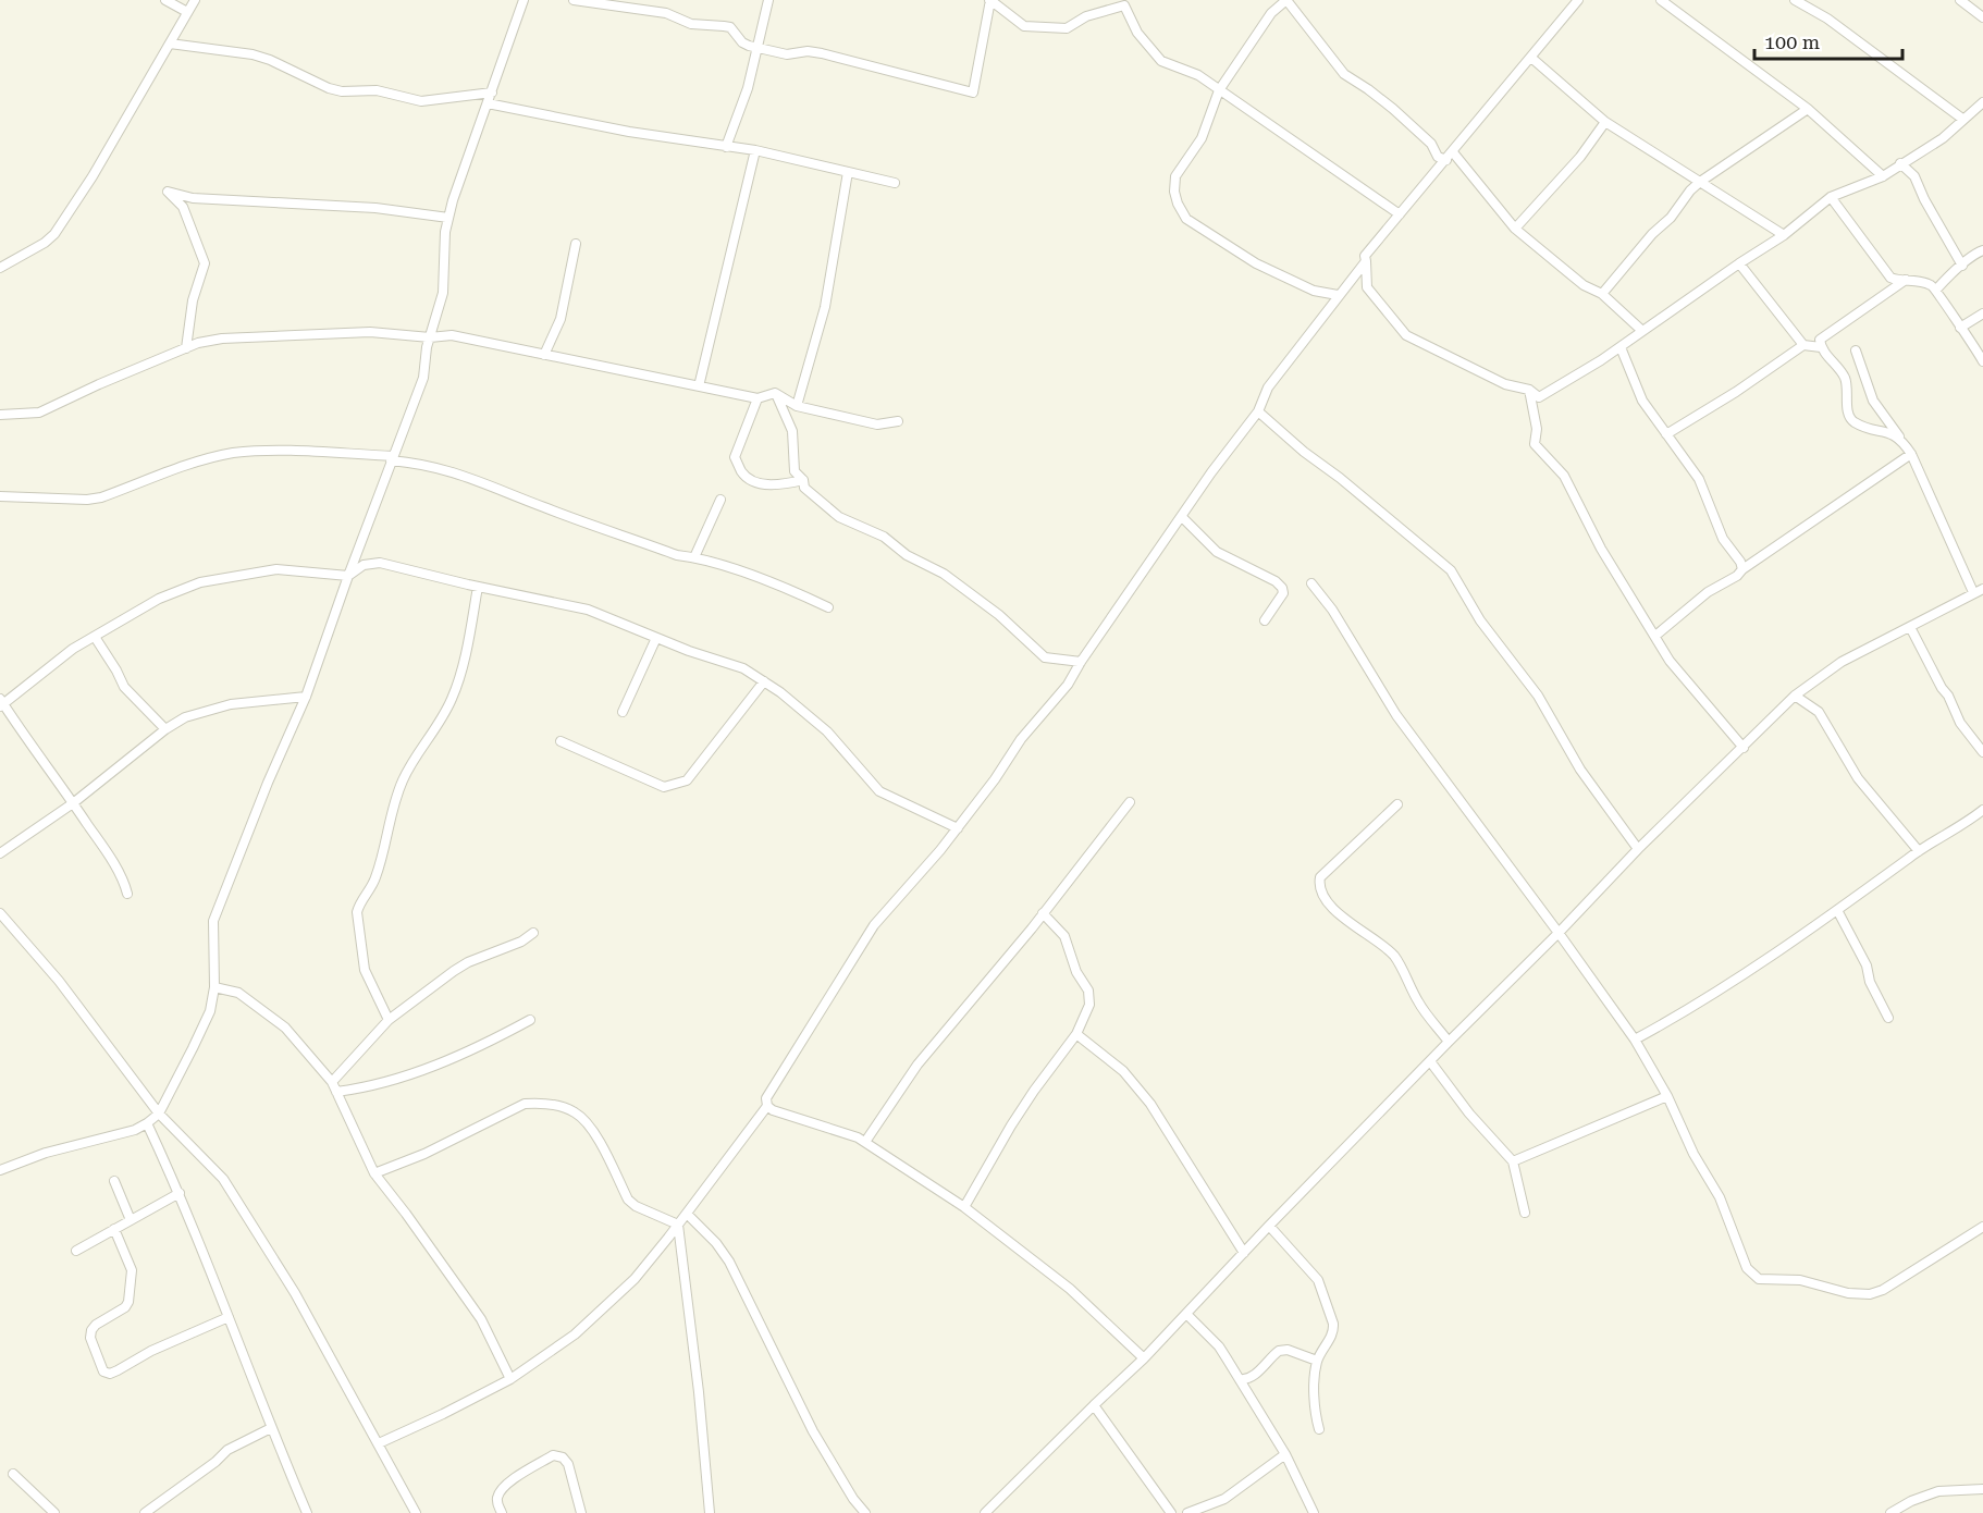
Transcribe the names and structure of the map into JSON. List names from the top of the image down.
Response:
{
  "scale_bar": "100 m"
}
